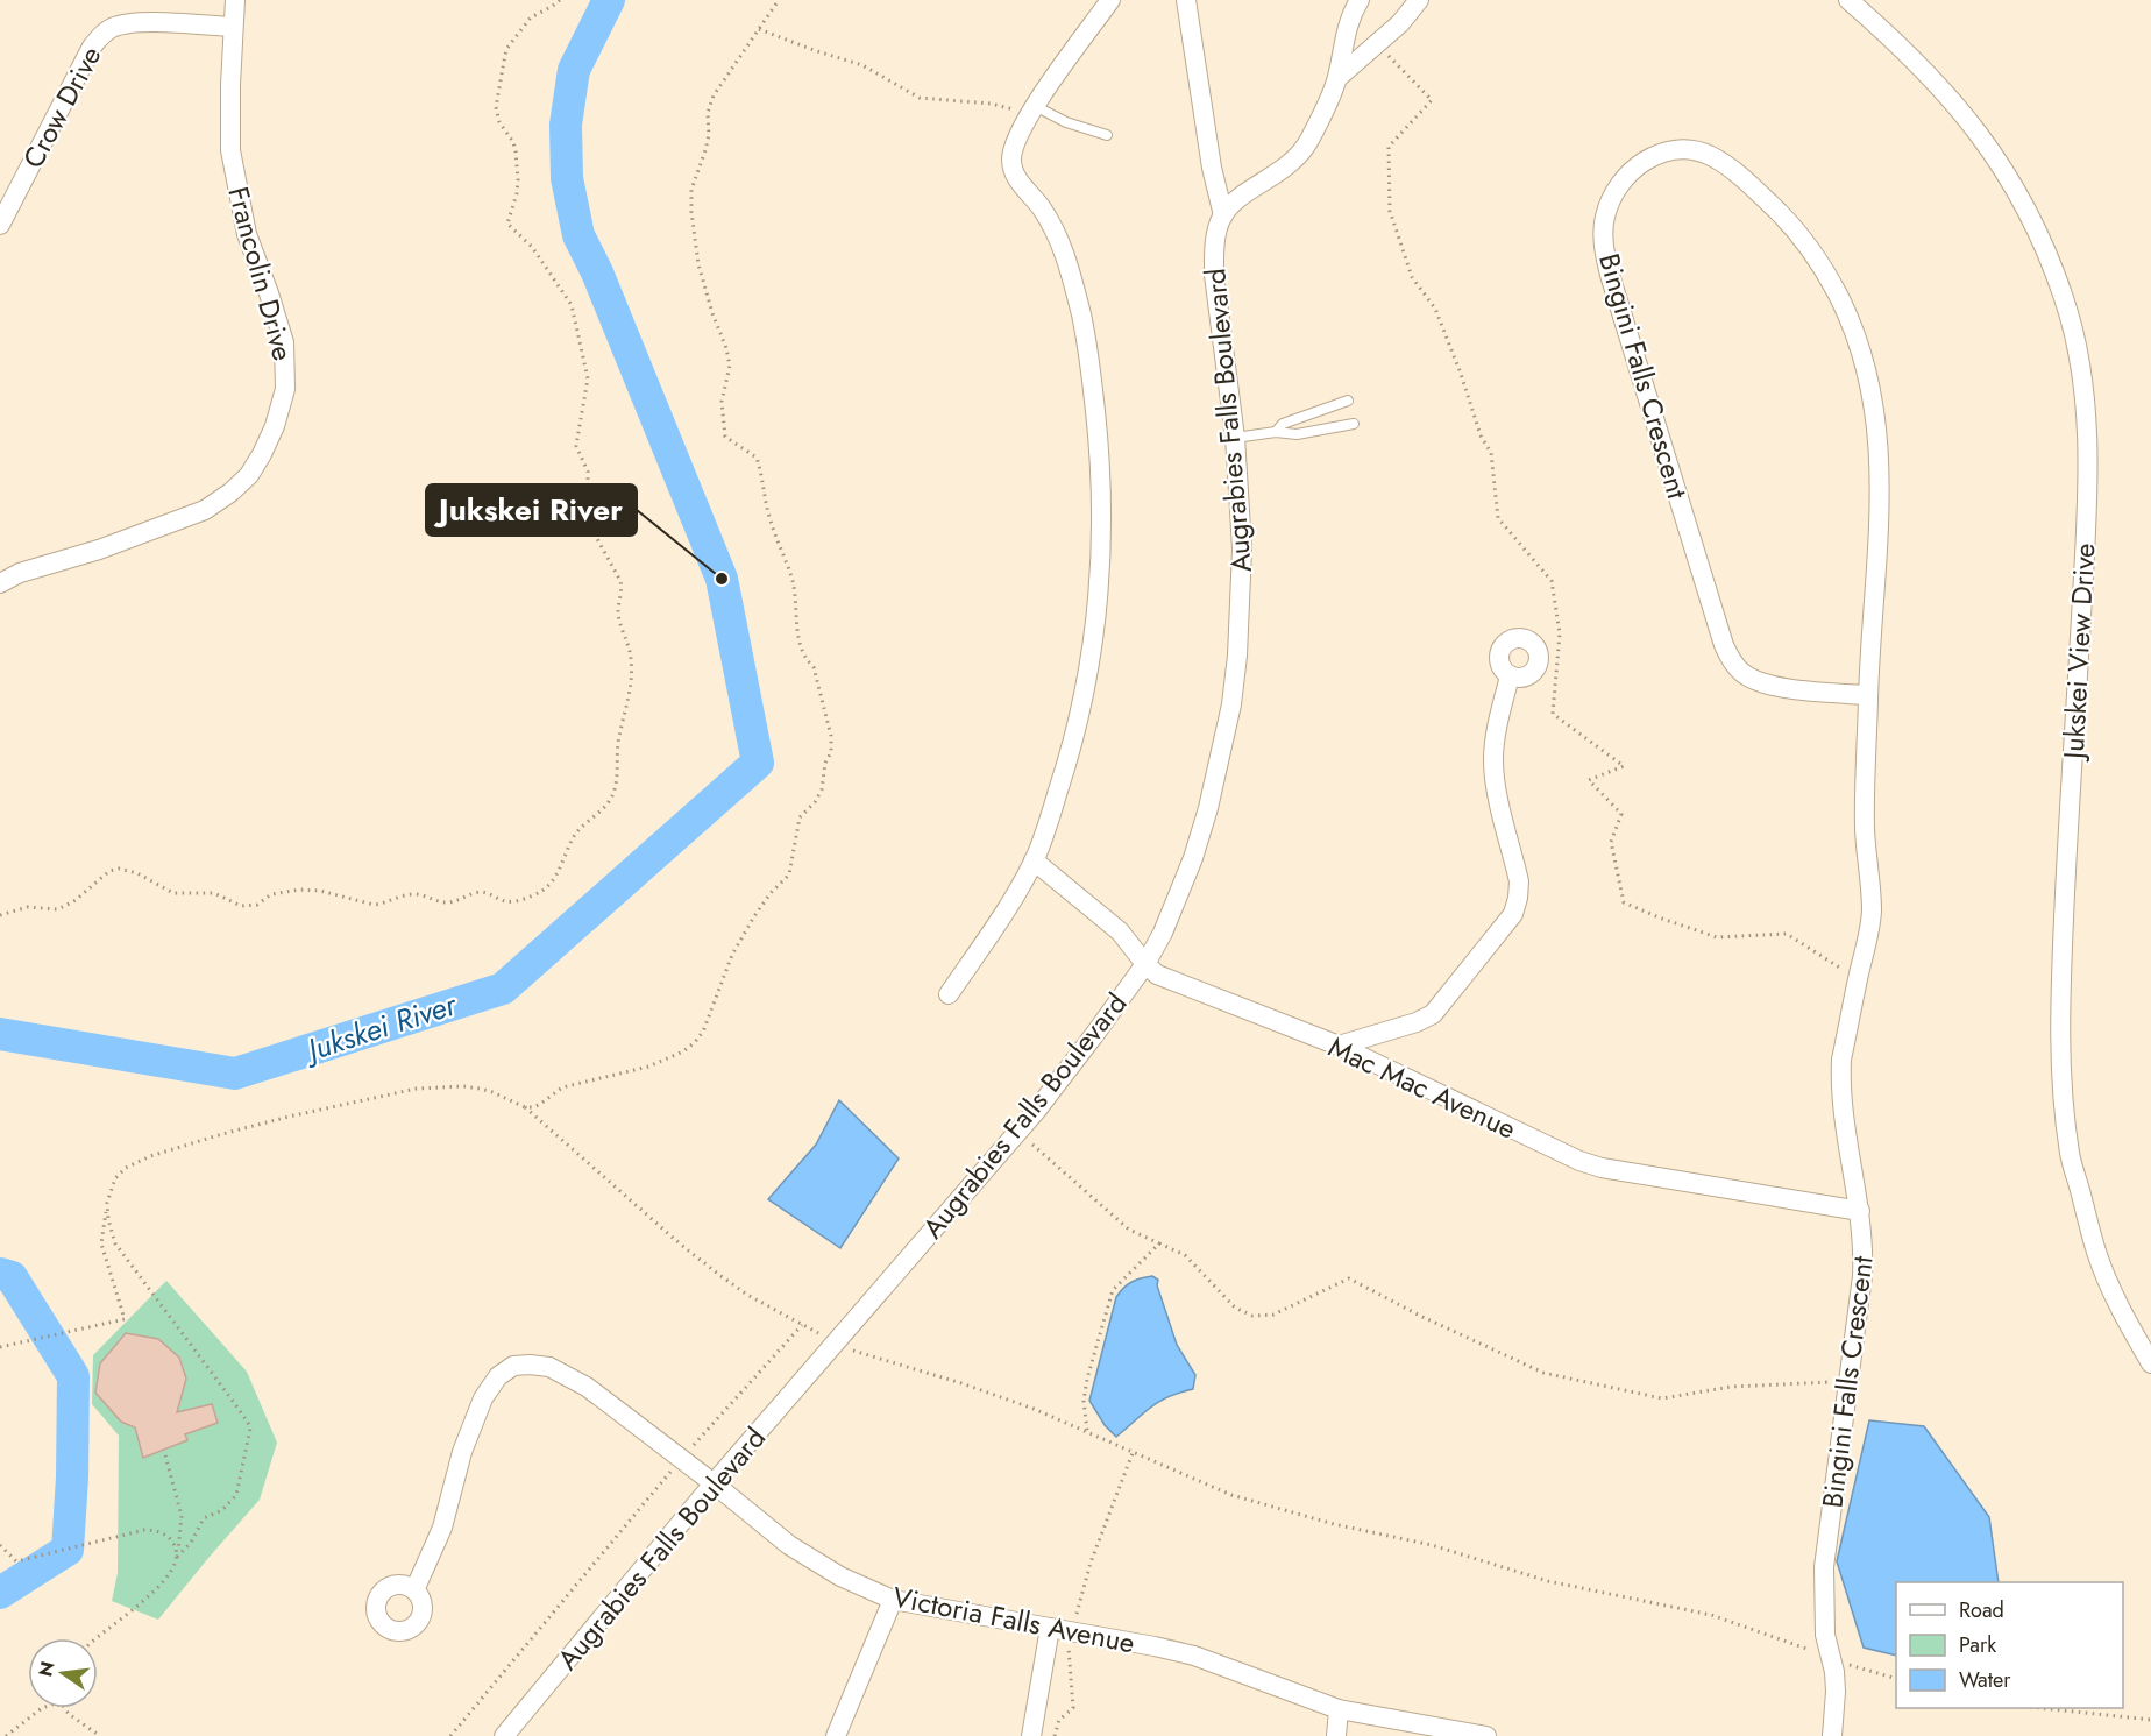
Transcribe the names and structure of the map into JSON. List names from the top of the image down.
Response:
{
  "streets": {
    "street": [
      "Crow Drive",
      "Francolin Drive",
      "Bingini Falls Crescent",
      "Augrabies Falls Boulevard",
      "Jukskei View Drive",
      "Mac Mac Avenue",
      "Victoria Falls Avenue"
    ]
  },
  "crossings": [
    ["Crow Drive", "Francolin Drive"],
    ["Bingini Falls Crescent", "Mac Mac Avenue"],
    ["Augrabies Falls Boulevard", "Mac Mac Avenue"],
    ["Augrabies Falls Boulevard", "Victoria Falls Avenue"]
  ],
  "water": ["Jukskei River"],
  "places": ["Jukskei River"],
  "legend": ["Road", "Park", "Water"],
  "north": "left"
}
